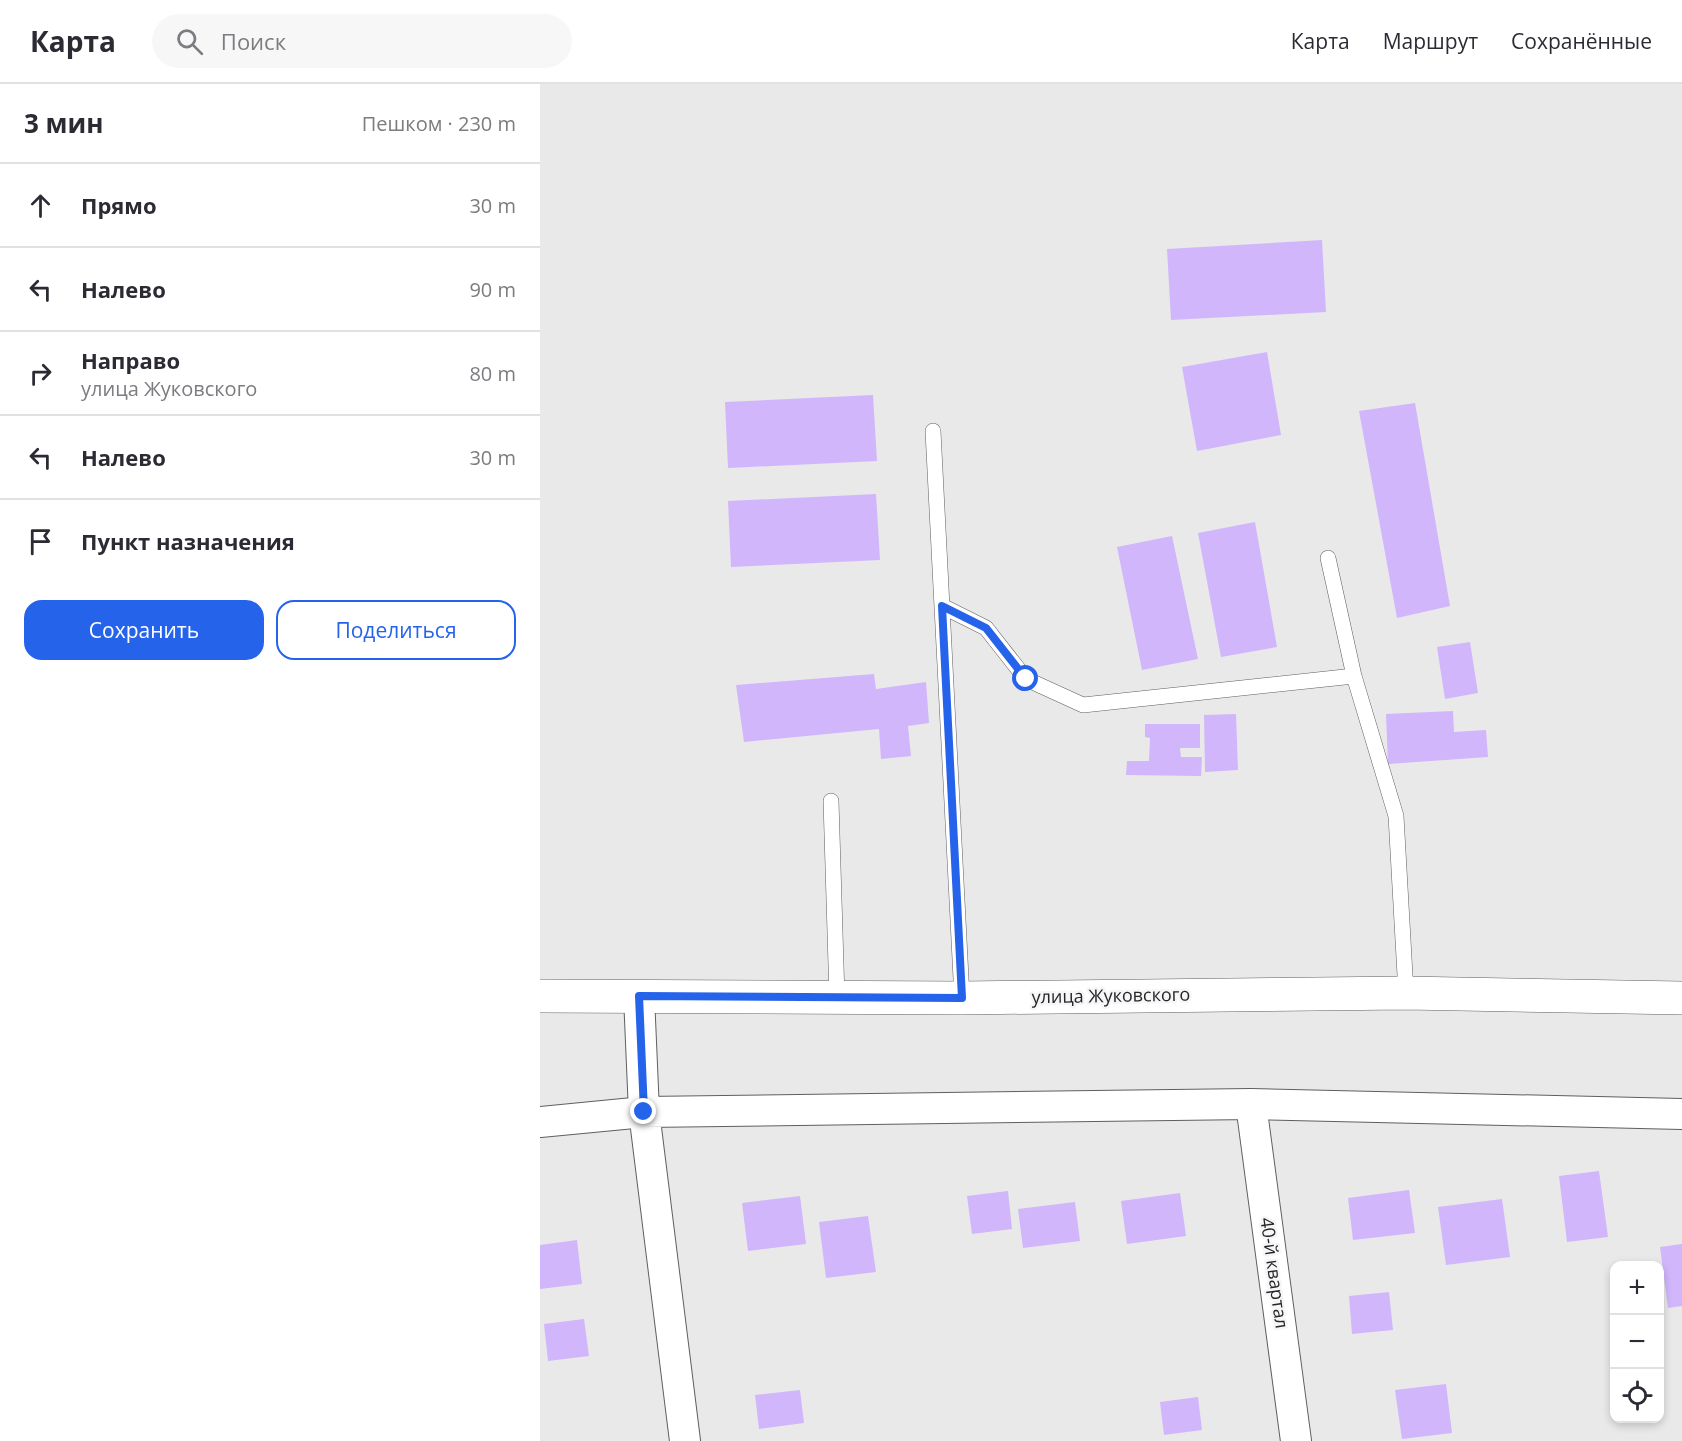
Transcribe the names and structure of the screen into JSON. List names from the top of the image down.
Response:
{
  "streets": {
    "street": ["улица Жуковского", "40-й квартал"]
  },
  "page": {
    "header": "Карта",
    "search": "Поиск",
    "nav": ["Карта", "Маршрут", "Сохранённые"],
    "heading": ["3 мин", "Пешком · 230 m"],
    "list": [
      ["Прямо", "30 m"],
      ["Налево", "90 m"],
      ["Направо", "улица Жуковского", "80 m"],
      ["Налево", "30 m"],
      "Пункт назначения"
    ],
    "buttons": ["Сохранить", "Поделиться"],
    "map_buttons": ["+", "−"]
  }
}
